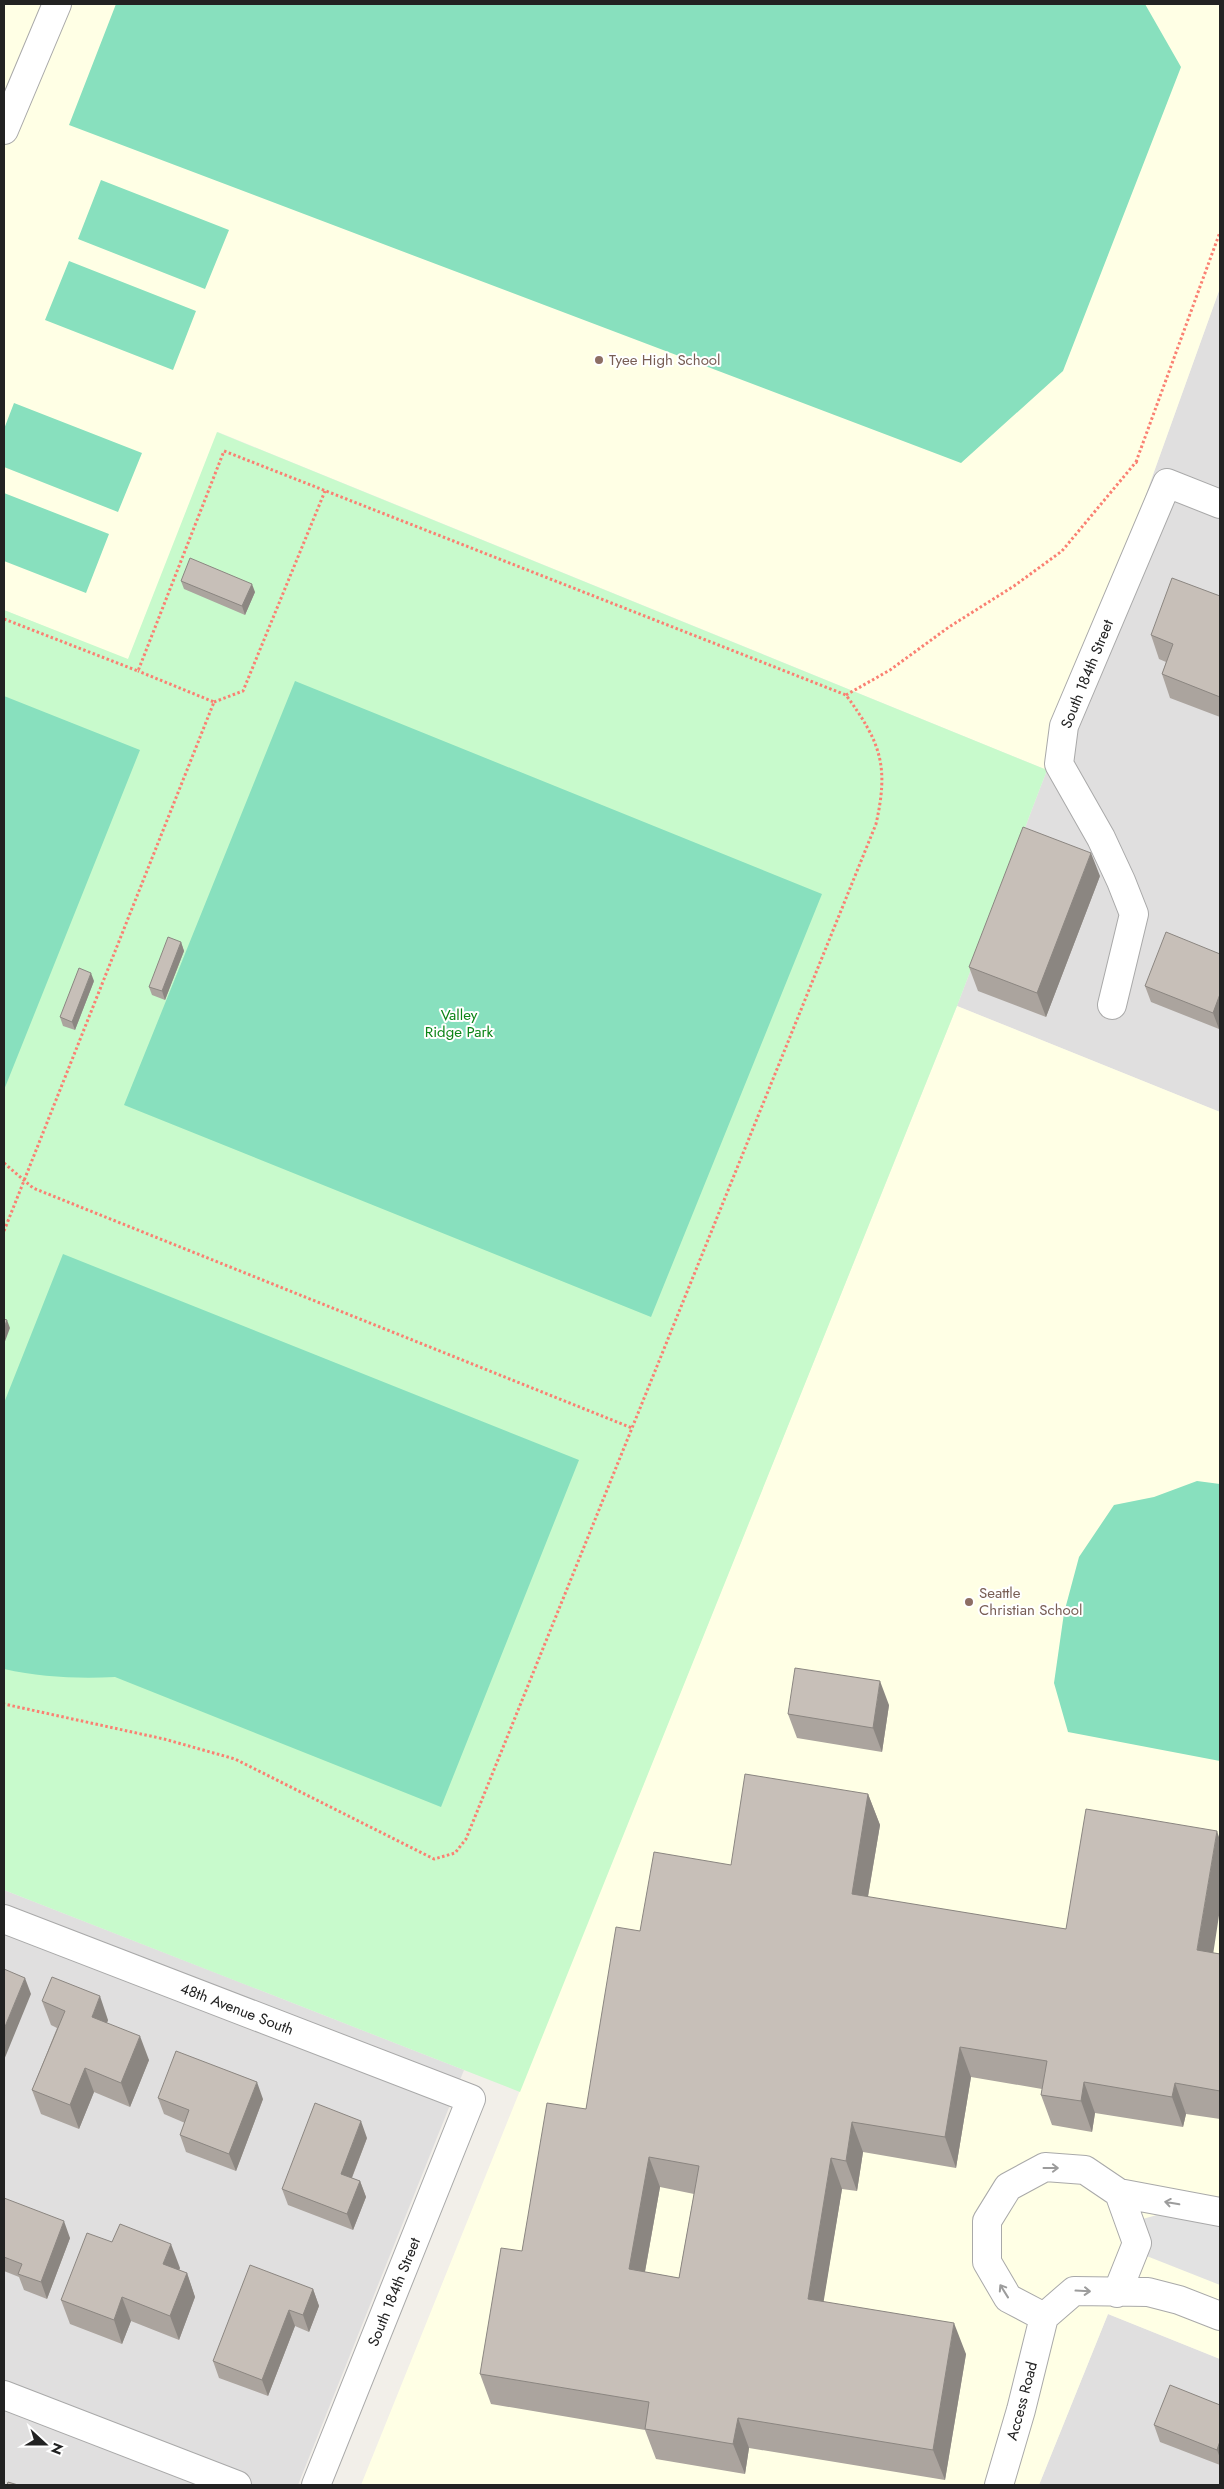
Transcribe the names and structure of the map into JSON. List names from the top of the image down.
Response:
{
  "streets": {
    "street": ["South 184th Street", "48th Avenue South", "Access Road"]
  },
  "crossings": [
    ["South 184th Street", "48th Avenue South"]
  ],
  "parks": ["Valley Ridge Park"],
  "places": ["Tyee High School", "Seattle Christian School"],
  "north": "right"
}
